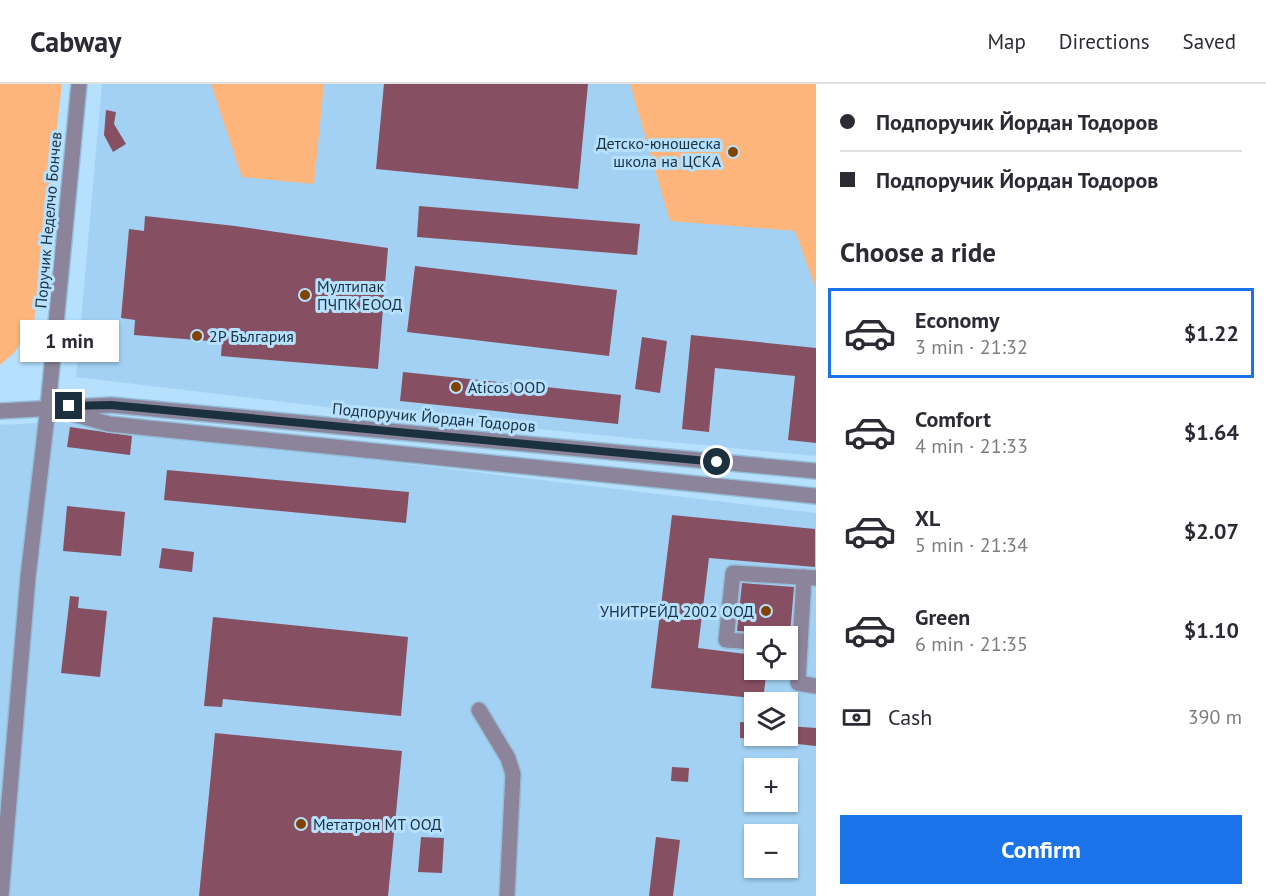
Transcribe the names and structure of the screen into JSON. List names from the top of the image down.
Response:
{
  "streets": {
    "street": ["Поручик Неделчо Бончев", "Подпоручик Йордан Тодоров"]
  },
  "crossings": [
    ["Поручик Неделчо Бончев", "Подпоручик Йордан Тодоров"]
  ],
  "places": [
    "Детско-юношеска школа на ЦСКА",
    "Мултипак ПЧПК ЕООД",
    "2Р България",
    "Aticos OOD",
    "УНИТРЕЙД 2002 ООД",
    "Метатрон МТ ООД"
  ],
  "page": {
    "header": "Cabway",
    "nav": ["Map", "Directions", "Saved"],
    "banner": ["Подпоручик Йордан Тодоров", "Подпоручик Йордан Тодоров"],
    "heading": "Choose a ride",
    "list": [
      {
        "name": "Economy",
        "note": "3 min · 21:32",
        "value": "$1.22"
      },
      {
        "name": "Comfort",
        "note": "4 min · 21:33",
        "value": "$1.64"
      },
      {
        "name": "XL",
        "note": "5 min · 21:34",
        "value": "$2.07"
      },
      {
        "name": "Green",
        "note": "6 min · 21:35",
        "value": "$1.10"
      }
    ],
    "bubble": "1 min",
    "map_buttons": ["+", "−"],
    "pay": ["Cash", "390 m"],
    "buttons": "Confirm"
  }
}
